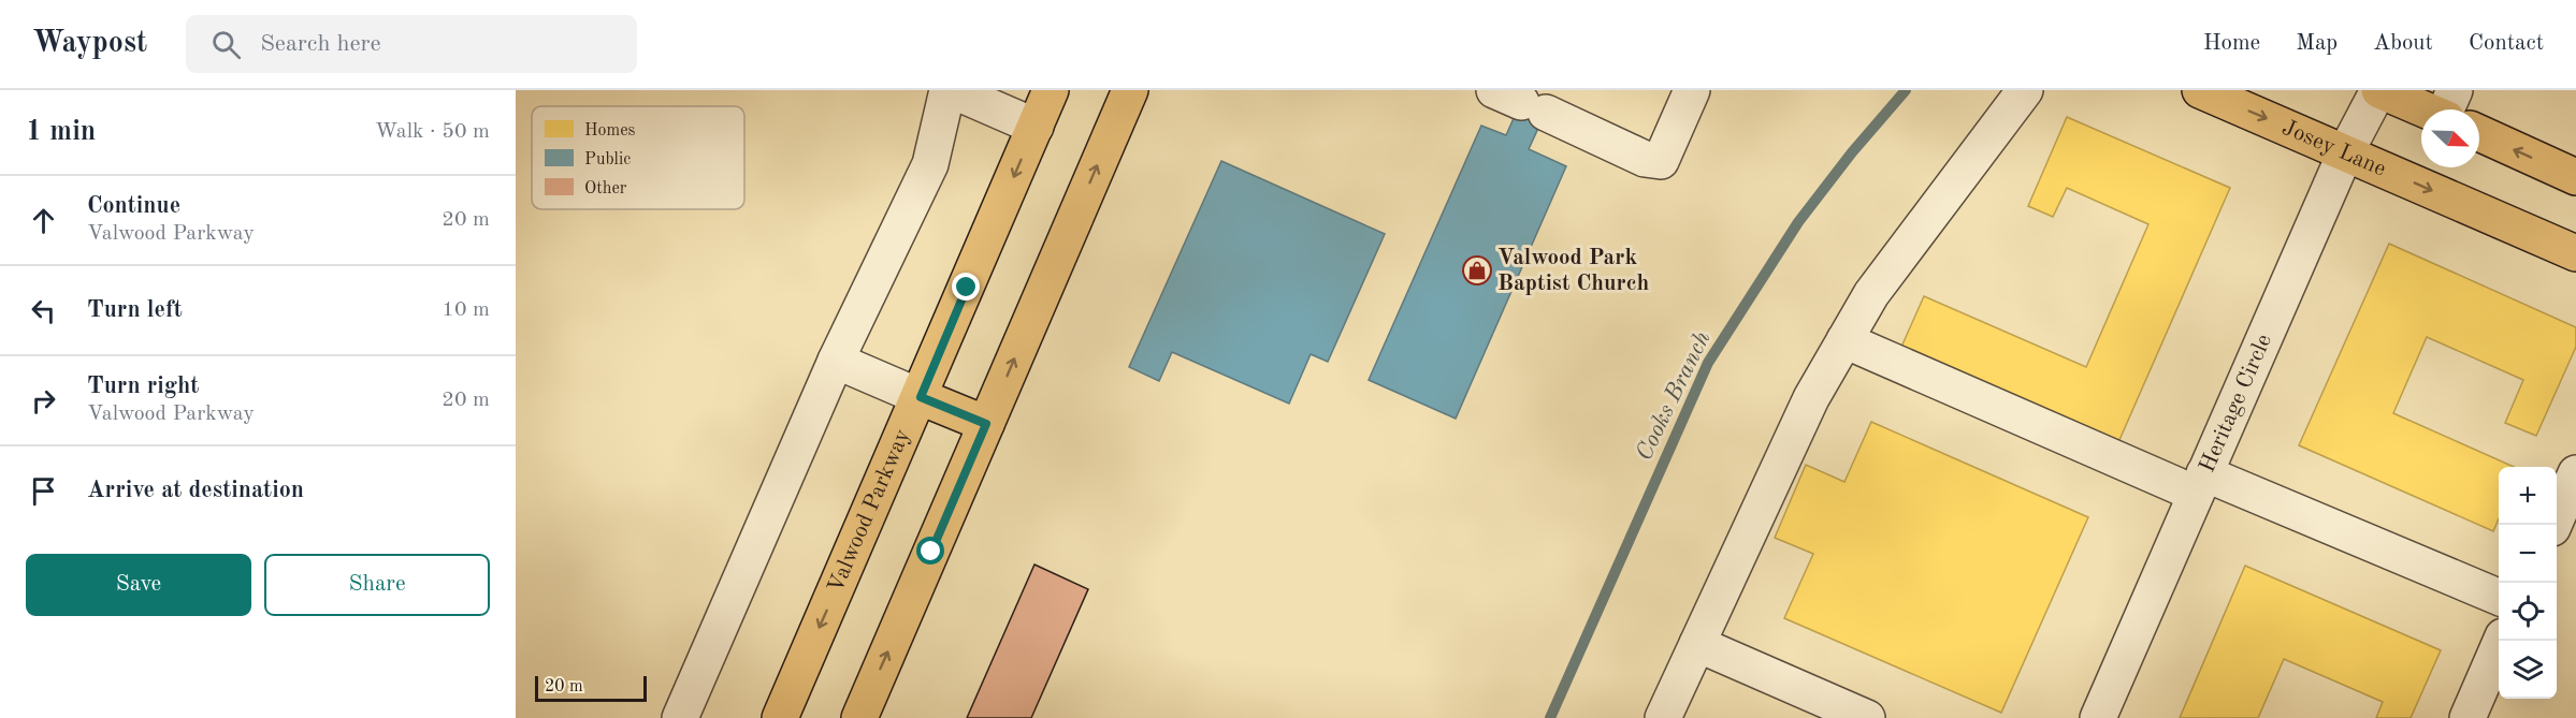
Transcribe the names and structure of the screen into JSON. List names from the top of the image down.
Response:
{
  "streets": {
    "main road": ["Josey Lane", "Valwood Parkway"],
    "street": ["Heritage Circle"]
  },
  "crossings": [
    ["Josey Lane", "Heritage Circle"]
  ],
  "water": ["Cooks Branch"],
  "places": {
    "shop": ["Valwood Park Baptist Church"]
  },
  "legend": ["Homes", "Public", "Other"],
  "scale_bar": "20 m",
  "north": "bottom right",
  "page": {
    "header": "Waypost",
    "search": "Search here",
    "nav": [
      "Home",
      "Map",
      "About",
      "Contact"
    ],
    "heading": ["1 min", "Walk · 50 m"],
    "list": [
      ["Continue", "Valwood Parkway", "20 m"],
      ["Turn left", "10 m"],
      ["Turn right", "Valwood Parkway", "20 m"],
      "Arrive at destination"
    ],
    "map_buttons": ["+", "−"],
    "buttons": ["Save", "Share"],
    "scale": "20 m"
  }
}
